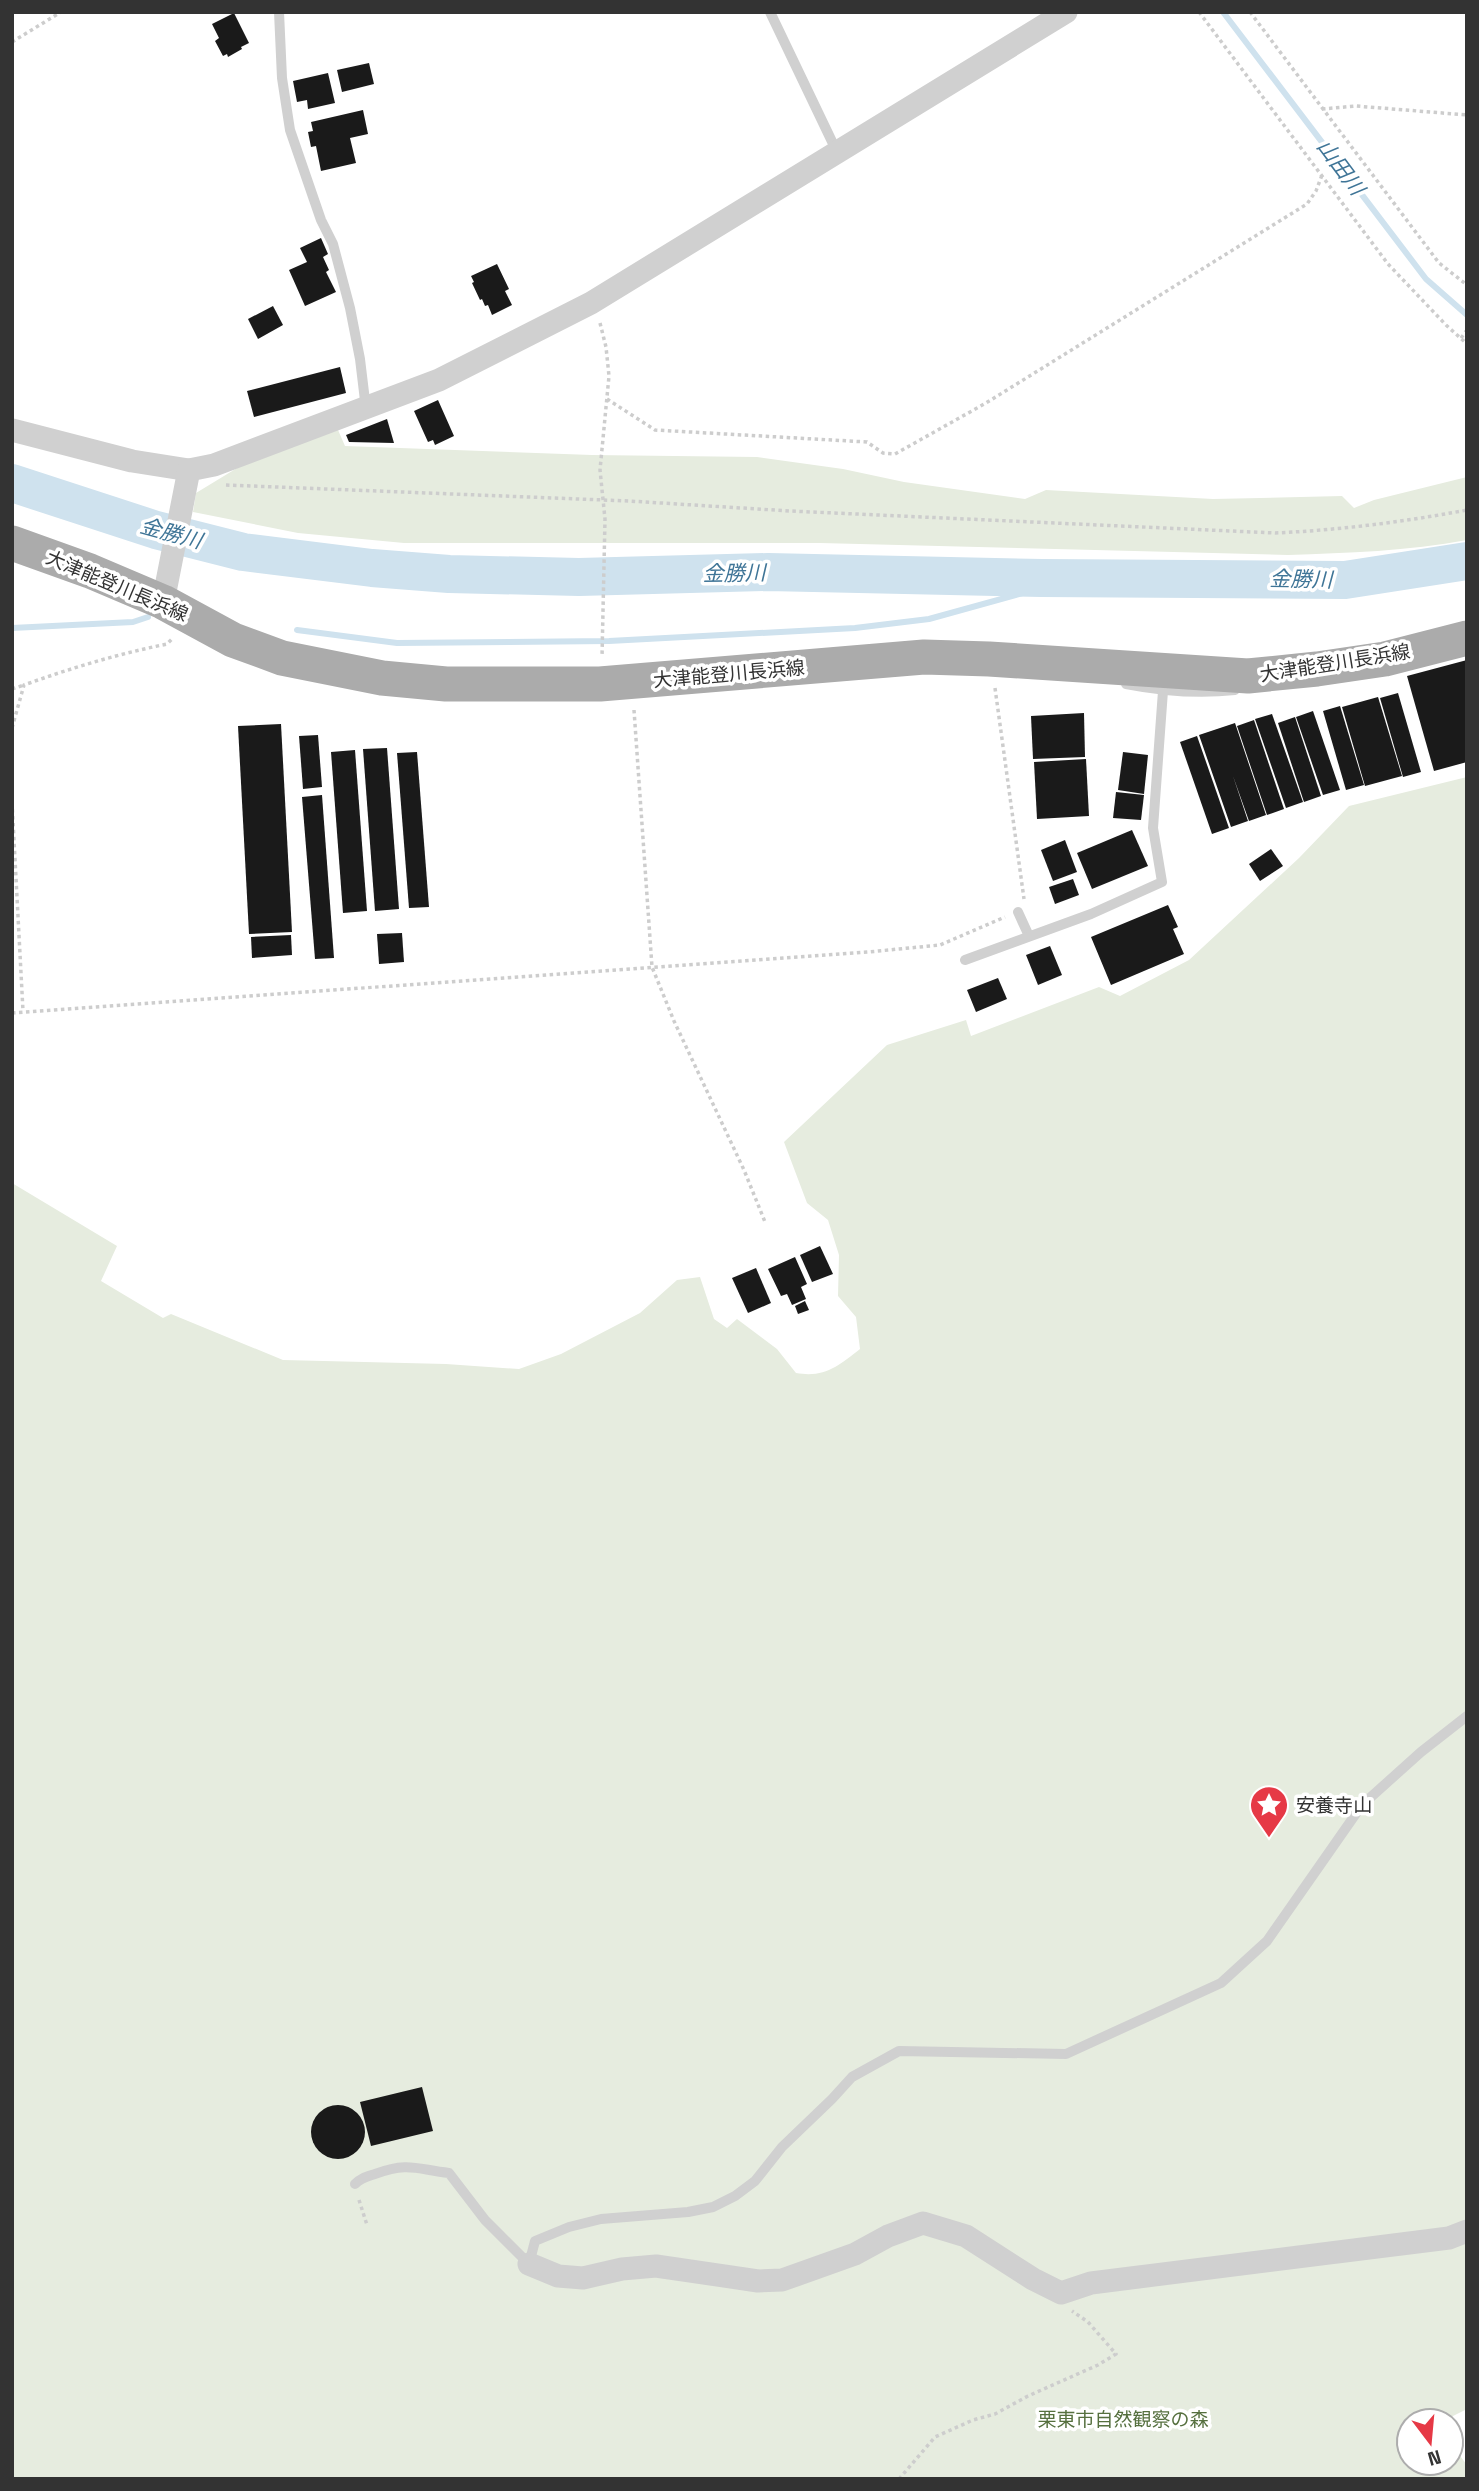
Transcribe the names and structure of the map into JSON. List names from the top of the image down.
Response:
{
  "streets": {
    "main road": ["大津能登川長浜線"]
  },
  "water": ["山田川", "金勝川"],
  "parks": ["栗東市自然観察の森"],
  "places": {
    "place": ["安養寺山"]
  },
  "north": "bottom"
}
